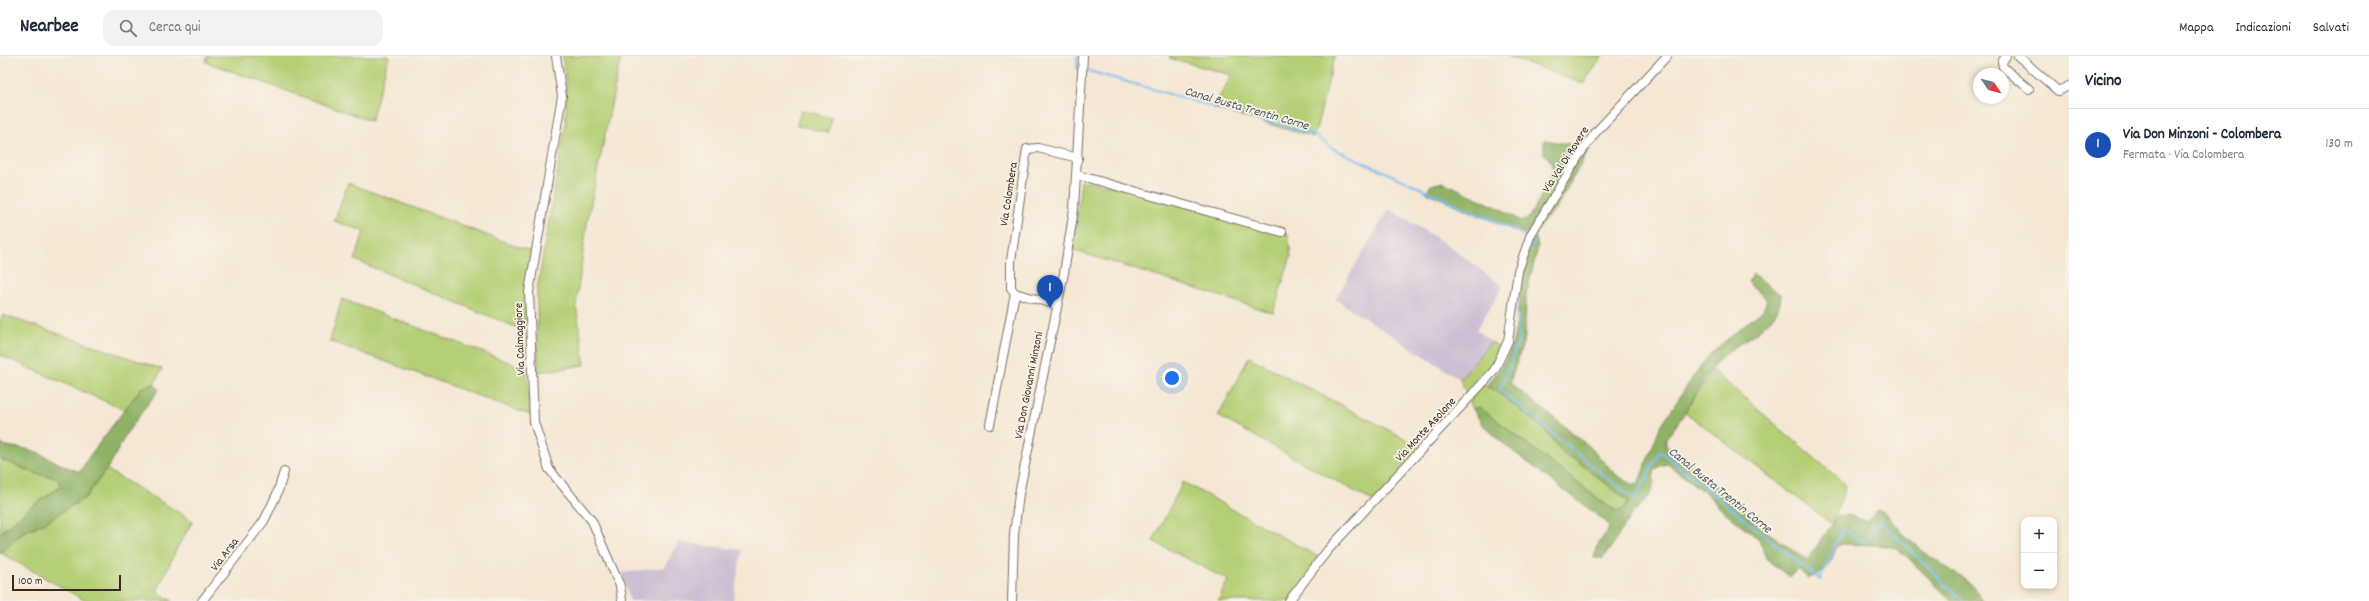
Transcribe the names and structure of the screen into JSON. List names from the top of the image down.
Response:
{
  "streets": {
    "street": [
      "Via Val Di Rovere",
      "Via Colombera",
      "Via Calmaggiore",
      "Via Don Giovanni Minzoni",
      "Via Monte Asolone",
      "Via Arsa"
    ]
  },
  "crossings": [
    ["Via Val Di Rovere", "Via Monte Asolone"],
    ["Via Colombera", "Via Don Giovanni Minzoni"]
  ],
  "water": ["Canal Busta Trentin Corne"],
  "scale_bar": "100 m",
  "north": "bottom right",
  "page": {
    "header": "Nearbee",
    "search": "Cerca qui",
    "nav": ["Mappa", "Indicazioni", "Salvati"],
    "heading": "Vicino",
    "list": [
      {
        "mark": "1",
        "name": "Via Don Minzoni - Colombera",
        "note": "Fermata · Via Colombera",
        "value": "130 m"
      }
    ],
    "pins": "1",
    "map_buttons": ["+", "−"],
    "scale": "100 m"
  }
}
